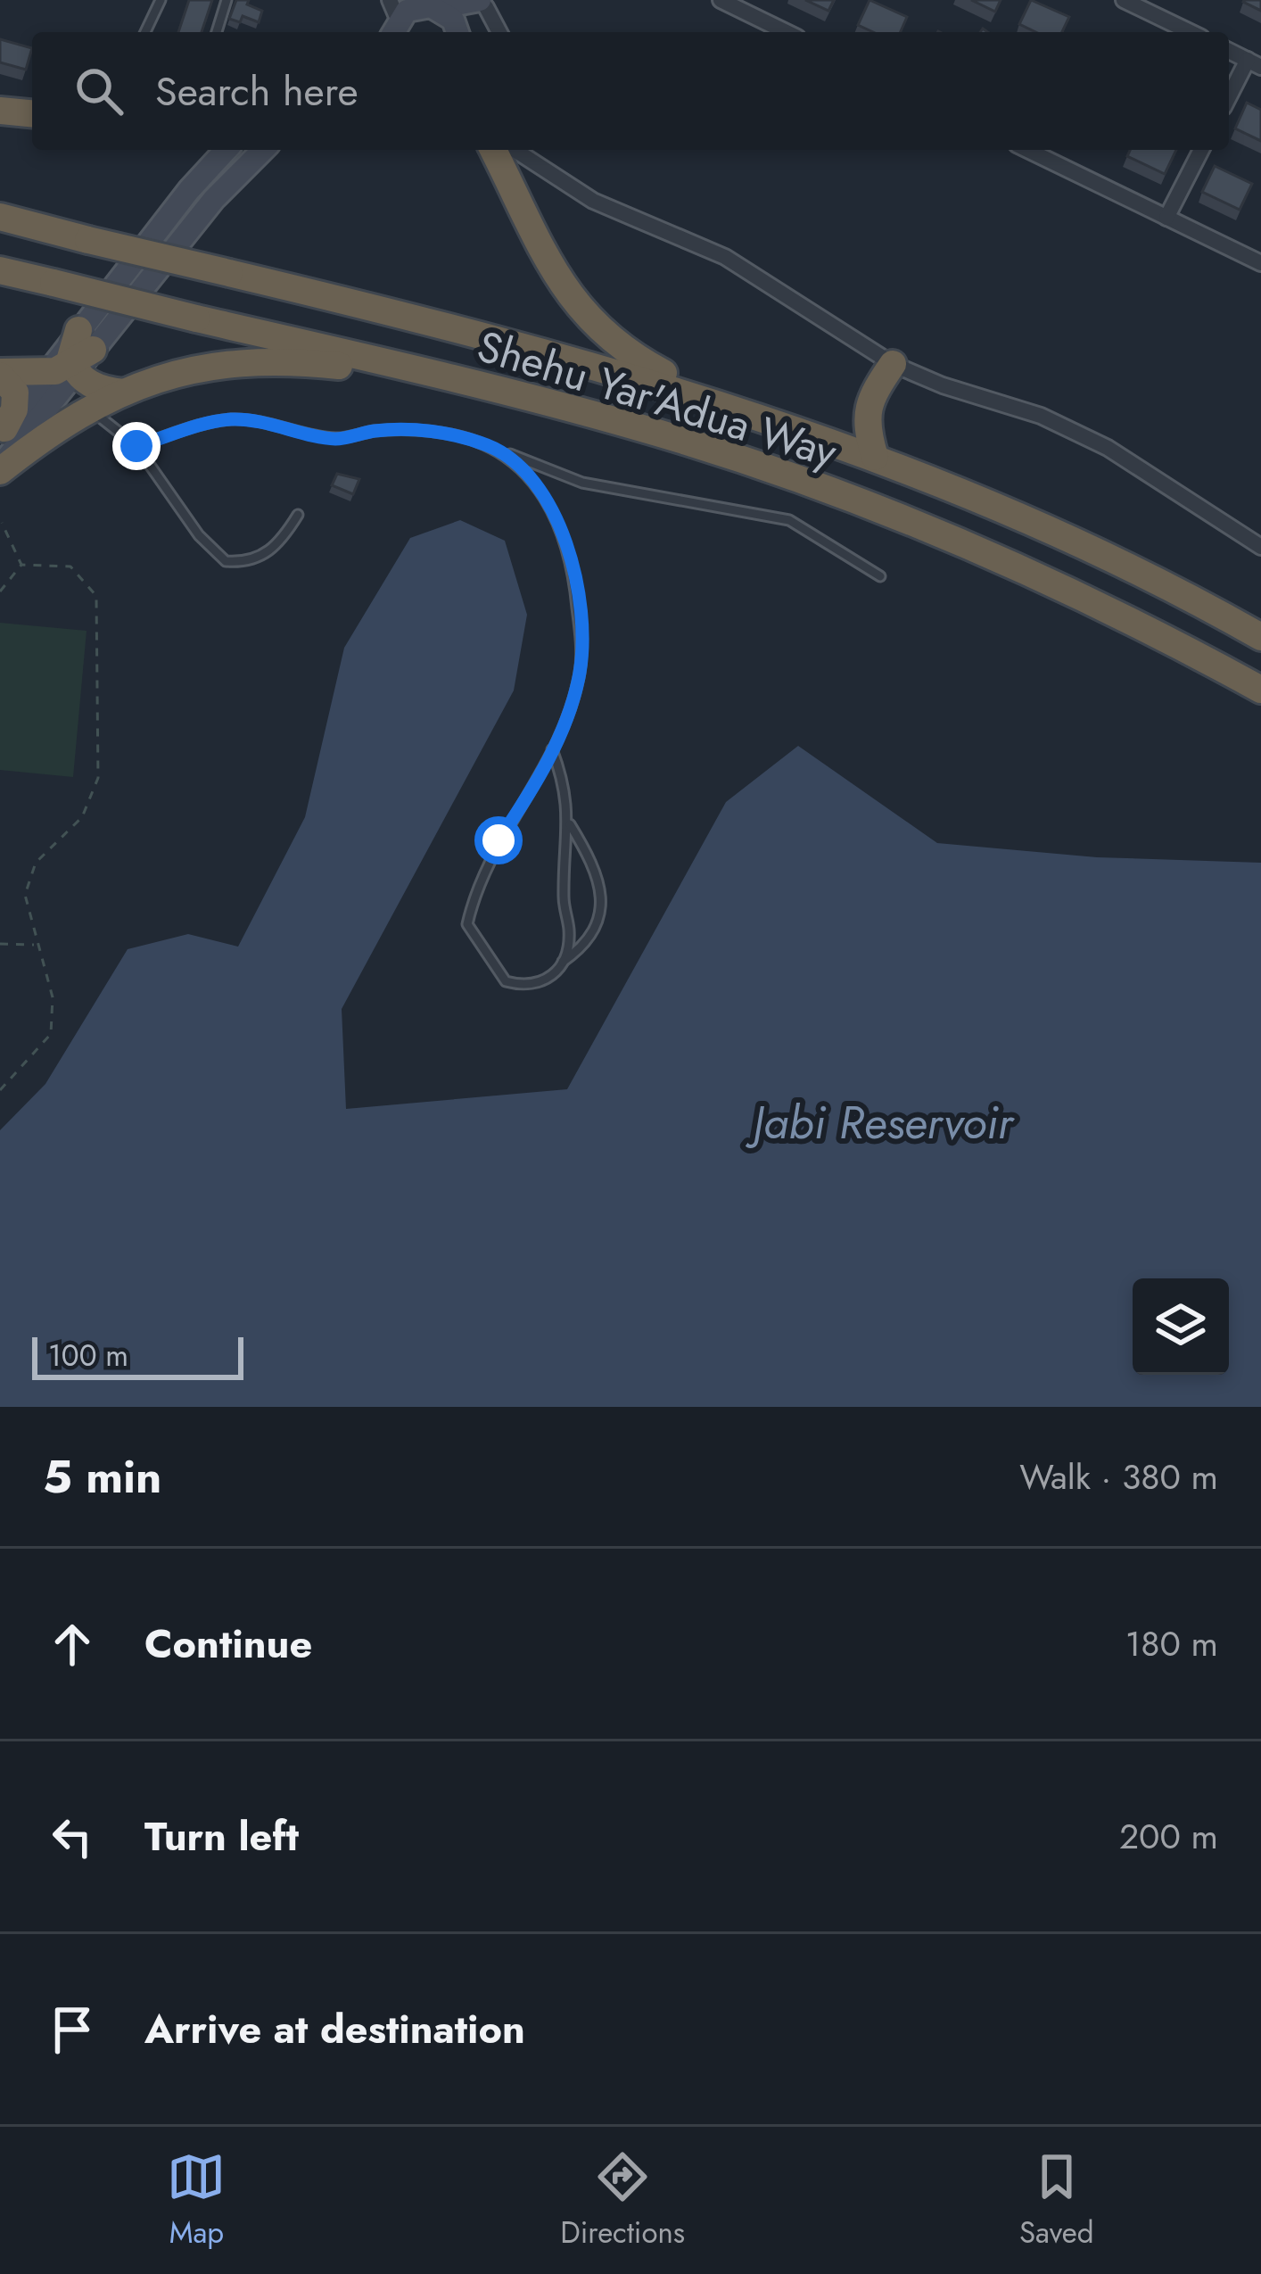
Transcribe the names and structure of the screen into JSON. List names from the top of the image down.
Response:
{
  "streets": {
    "highway": ["Shehu Yar'Adua Way"]
  },
  "water": ["Jabi Reservoir"],
  "scale_bar": "100 m",
  "page": {
    "search": "Search here",
    "scale": "100 m",
    "heading": ["5 min", "Walk · 380 m"],
    "list": [
      ["Continue", "180 m"],
      ["Turn left", "200 m"],
      "Arrive at destination"
    ],
    "nav": ["Map", "Directions", "Saved"]
  }
}
